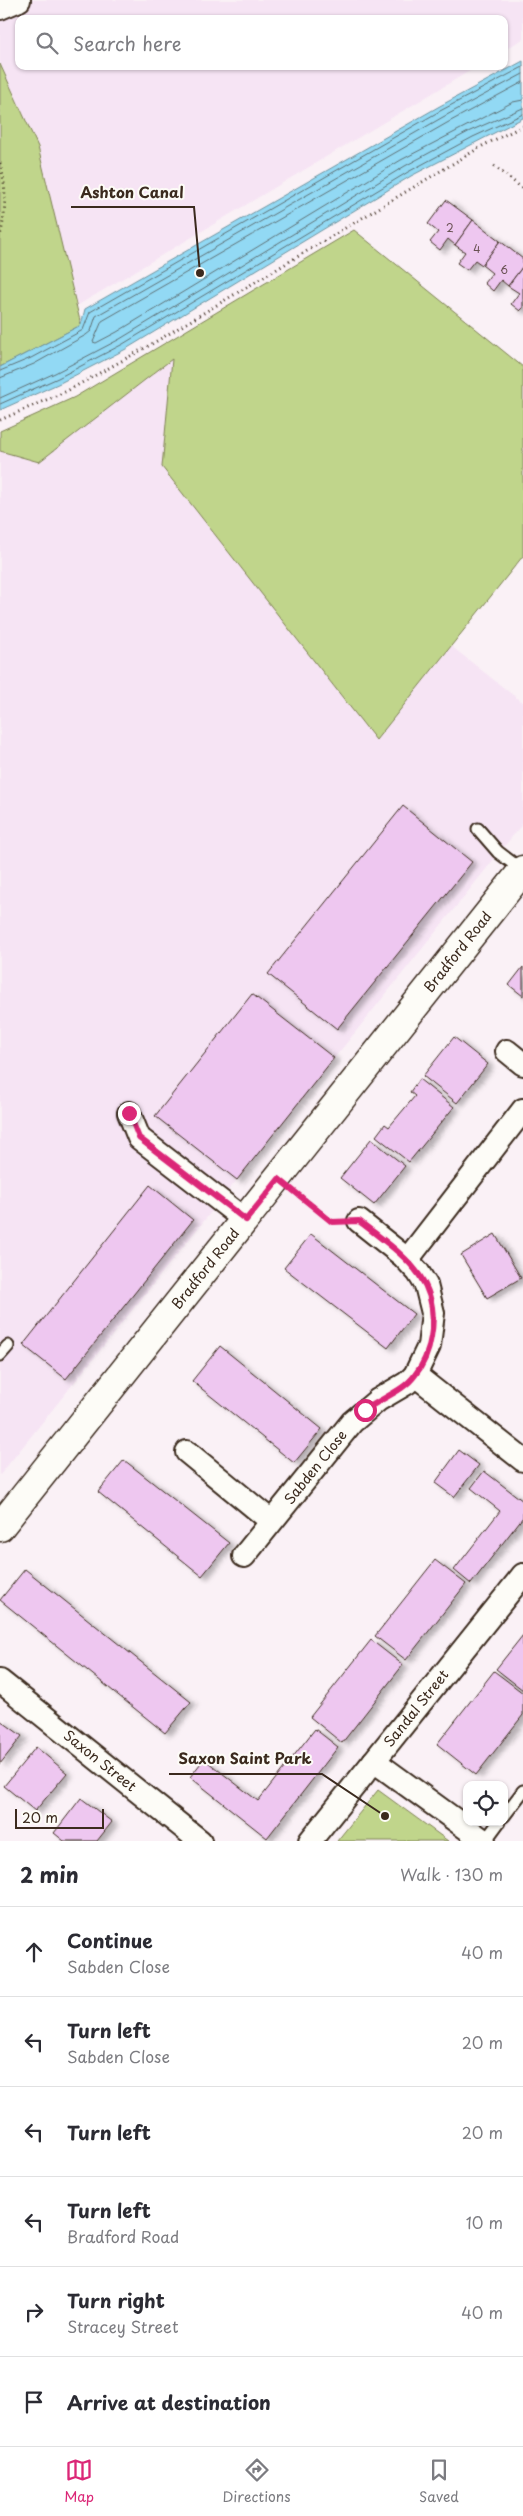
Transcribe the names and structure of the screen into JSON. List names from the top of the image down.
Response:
{
  "streets": {
    "street": [
      "Bradford Road",
      "Sabden Close",
      "Sandal Street",
      "Saxon Street"
    ]
  },
  "places": ["Ashton Canal", "Saxon Saint Park"],
  "house_numbers": ["2", "4", "6"],
  "scale_bar": "20 m",
  "page": {
    "search": "Search here",
    "scale": "20 m",
    "heading": ["2 min", "Walk · 130 m"],
    "list": [
      ["Continue", "Sabden Close", "40 m"],
      ["Turn left", "Sabden Close", "20 m"],
      ["Turn left", "20 m"],
      ["Turn left", "Bradford Road", "10 m"],
      ["Turn right", "Stracey Street", "40 m"],
      "Arrive at destination"
    ],
    "nav": ["Map", "Directions", "Saved"]
  }
}
